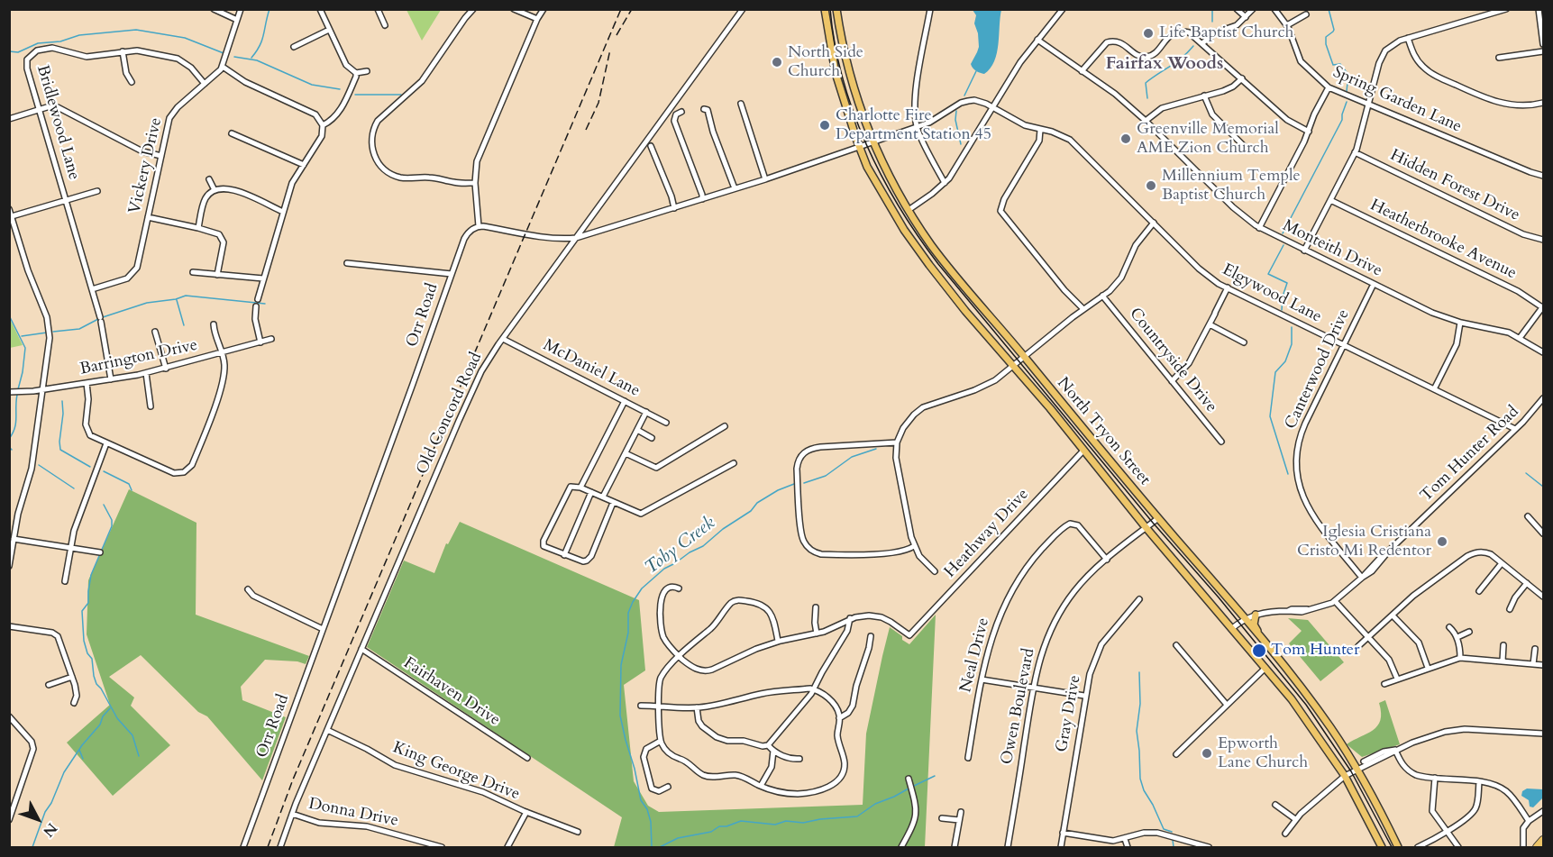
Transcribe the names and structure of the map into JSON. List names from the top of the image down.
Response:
{
  "streets": {
    "main road": ["North Tryon Street"],
    "street": [
      "Spring Garden Lane",
      "Bridlewood Lane",
      "Vickery Drive",
      "Hidden Forest Drive",
      "Heatherbrooke Avenue",
      "Monteith Drive",
      "Elgywood Lane",
      "Orr Road",
      "Barrington Drive",
      "Countryside Drive",
      "McDaniel Lane",
      "Canterwood Drive",
      "Old Concord Road",
      "Tom Hunter Road",
      "Heathway Drive",
      "Neal Drive",
      "Fairhaven Drive",
      "Owen Boulevard",
      "Gray Drive",
      "King George Drive",
      "Donna Drive"
    ]
  },
  "crossings": [
    ["Bridlewood Lane", "Vickery Drive"],
    ["Bridlewood Lane", "Barrington Drive"],
    ["Monteith Drive", "Canterwood Drive"],
    ["Elgywood Lane", "Canterwood Drive"],
    ["Elgywood Lane", "Tom Hunter Road"],
    ["McDaniel Lane", "Old Concord Road"],
    ["Canterwood Drive", "Tom Hunter Road"],
    ["Old Concord Road", "Fairhaven Drive"],
    ["Old Concord Road", "King George Drive"],
    ["Old Concord Road", "Donna Drive"],
    ["North Tryon Street", "Tom Hunter Road"],
    ["North Tryon Street", "Heathway Drive"],
    ["North Tryon Street", "Owen Boulevard"],
    ["Neal Drive", "Owen Boulevard"]
  ],
  "districts": ["Fairfax Woods"],
  "water": ["Toby Creek"],
  "places": [
    "Life Baptist Church",
    "North Side Church",
    "Charlotte Fire Department Station 45",
    "Greenville Memorial AME Zion Church",
    "Millennium Temple Baptist Church",
    "Iglesia Cristiana Cristo Mi Redentor",
    "Tom Hunter",
    "Epworth Lane Church"
  ],
  "north": "bottom right"
}
